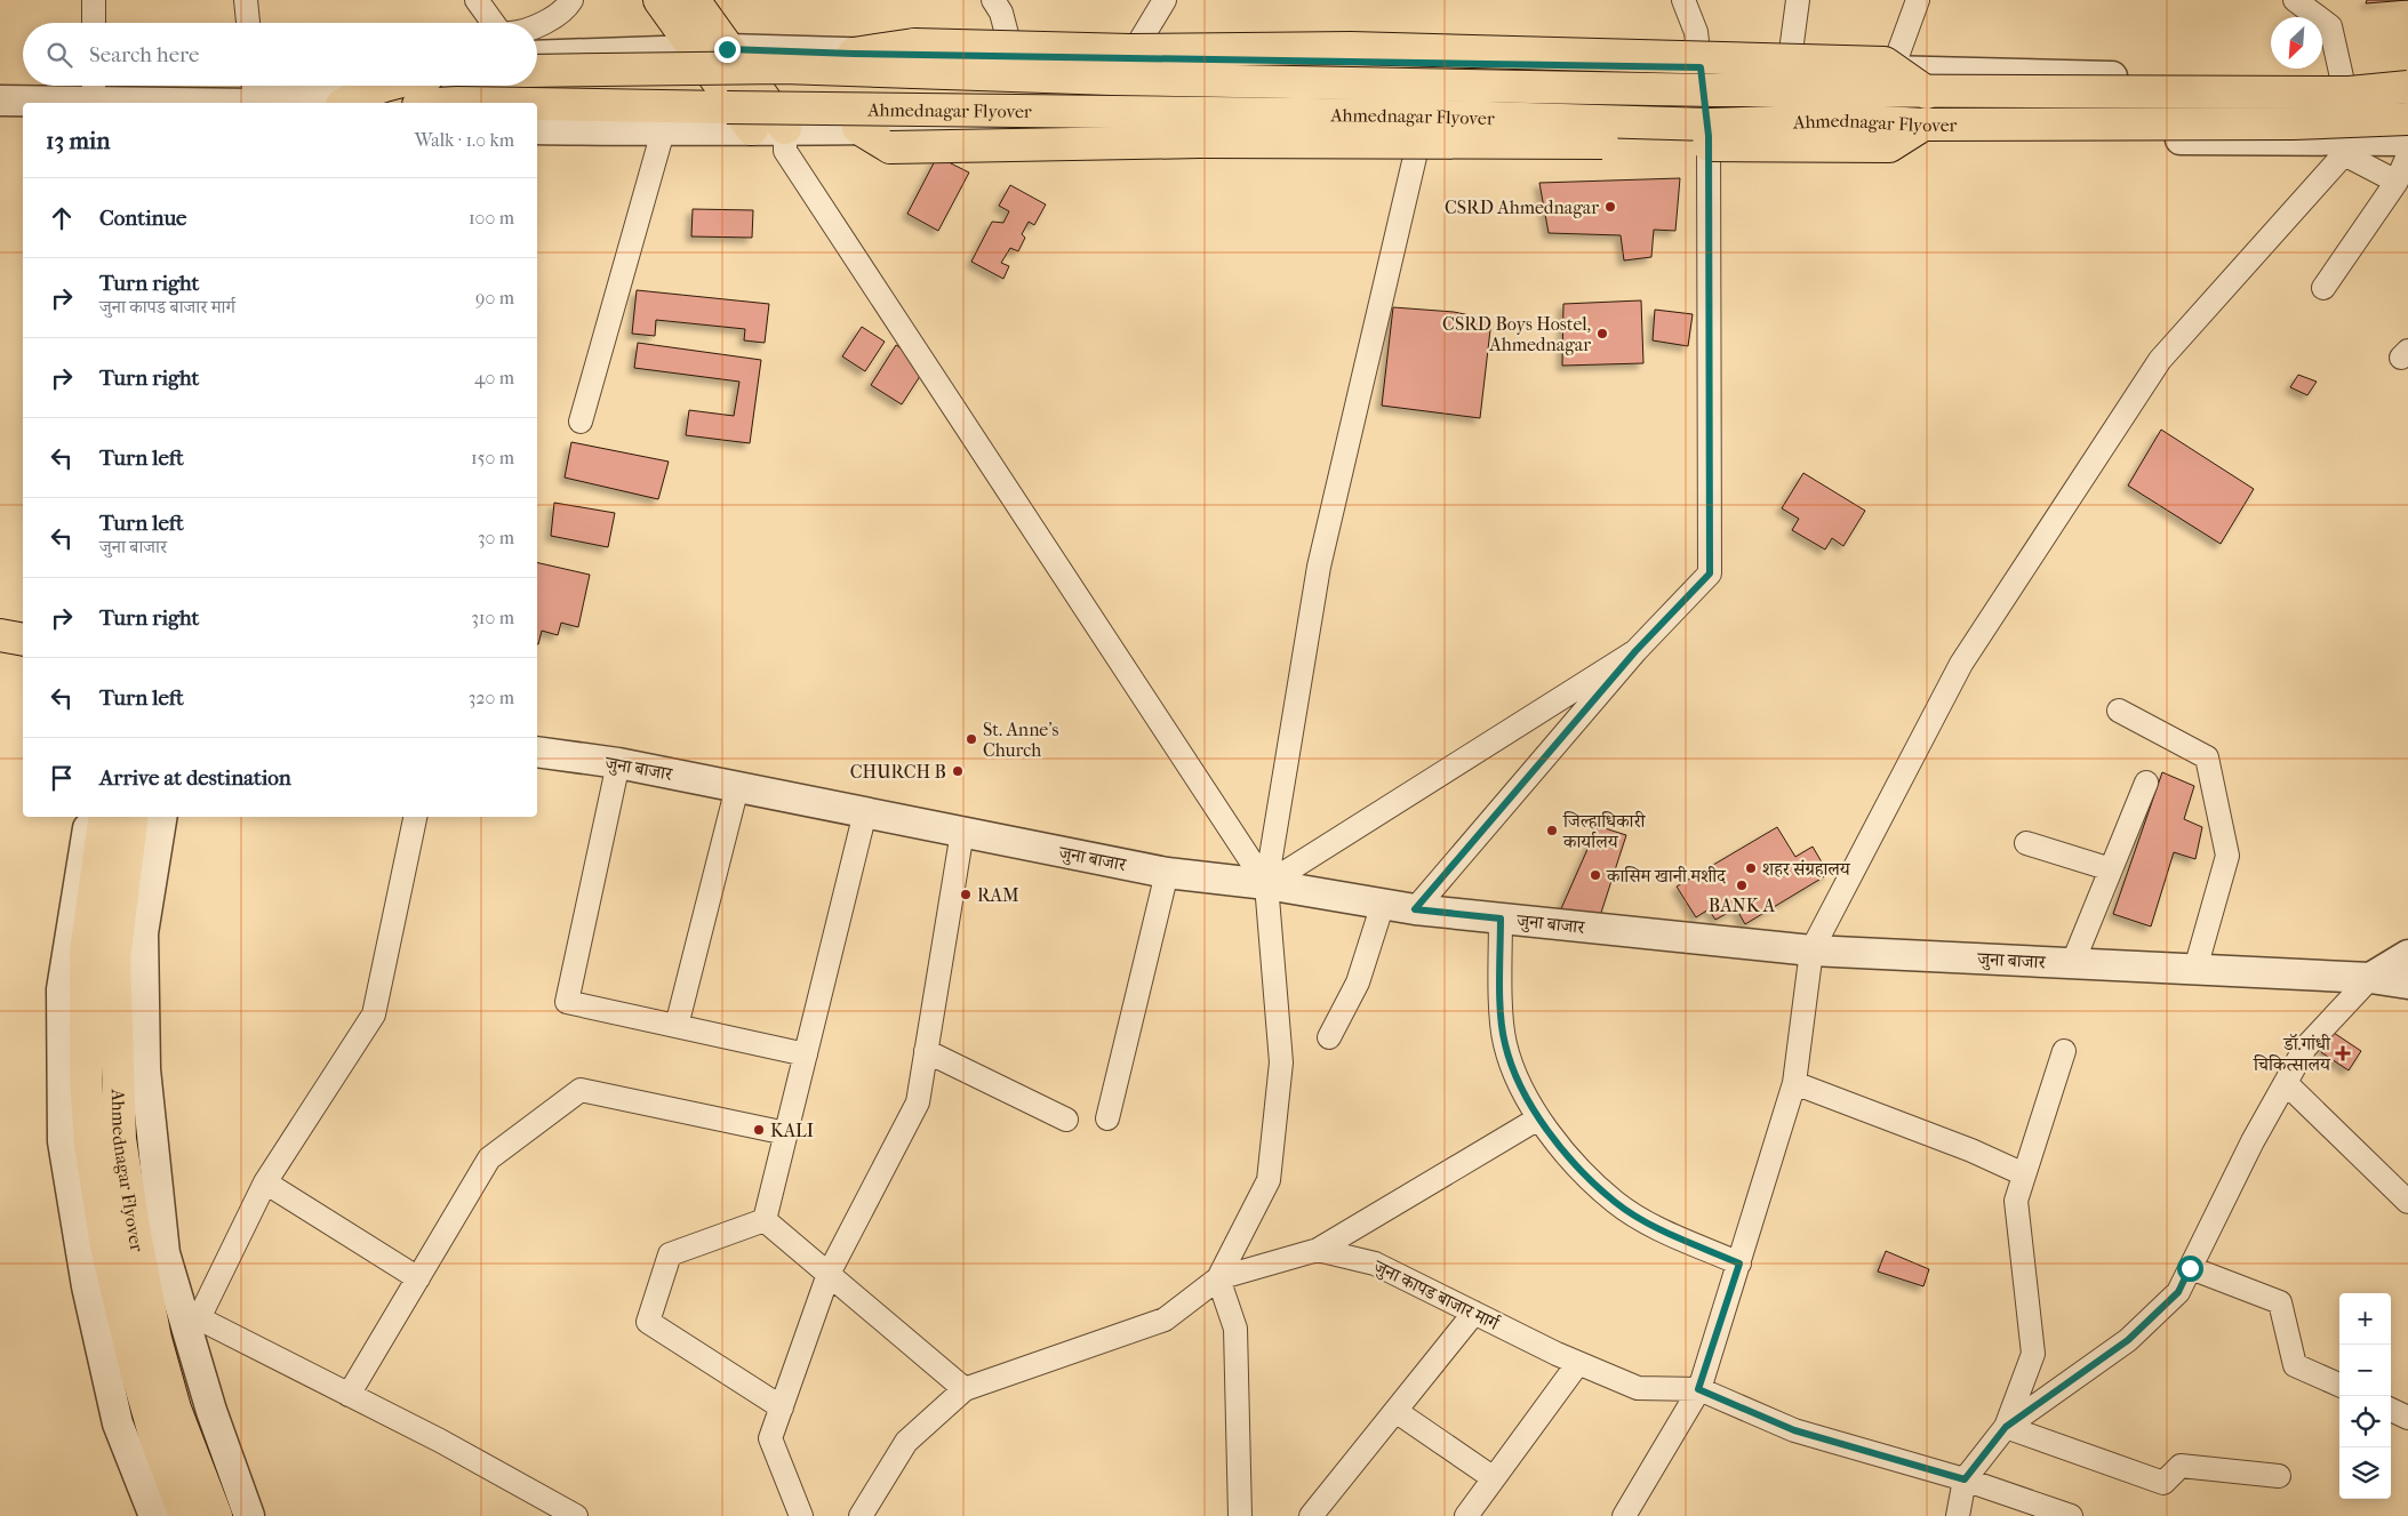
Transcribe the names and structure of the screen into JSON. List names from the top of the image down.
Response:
{
  "streets": {
    "main road": ["Ahmednagar Flyover"],
    "street": ["जुना बाजार", "जुना कापड बाजार मार्ग"]
  },
  "places": {
    "other": [
      "CSRD Ahmednagar",
      "CSRD Boys Hostel, Ahmednagar",
      "St. Anne's Church",
      "CHURCH B",
      "जिल्हाधिकारी कार्यालय",
      "शहर संग्रहालय",
      "कासिम खानी मशीद",
      "BANK A",
      "RAM",
      "KALI"
    ],
    "health": ["डॉ.गांधी चिकित्सालय"]
  },
  "north": "bottom left",
  "page": {
    "search": "Search here",
    "heading": ["13 min", "Walk · 1.0 km"],
    "list": [
      ["Continue", "100 m"],
      ["Turn right", "जुना कापड बाजार मार्ग", "90 m"],
      ["Turn right", "40 m"],
      ["Turn left", "150 m"],
      ["Turn left", "जुना बाजार", "30 m"],
      ["Turn right", "310 m"],
      ["Turn left", "320 m"],
      "Arrive at destination"
    ],
    "map_buttons": ["+", "−"]
  }
}
